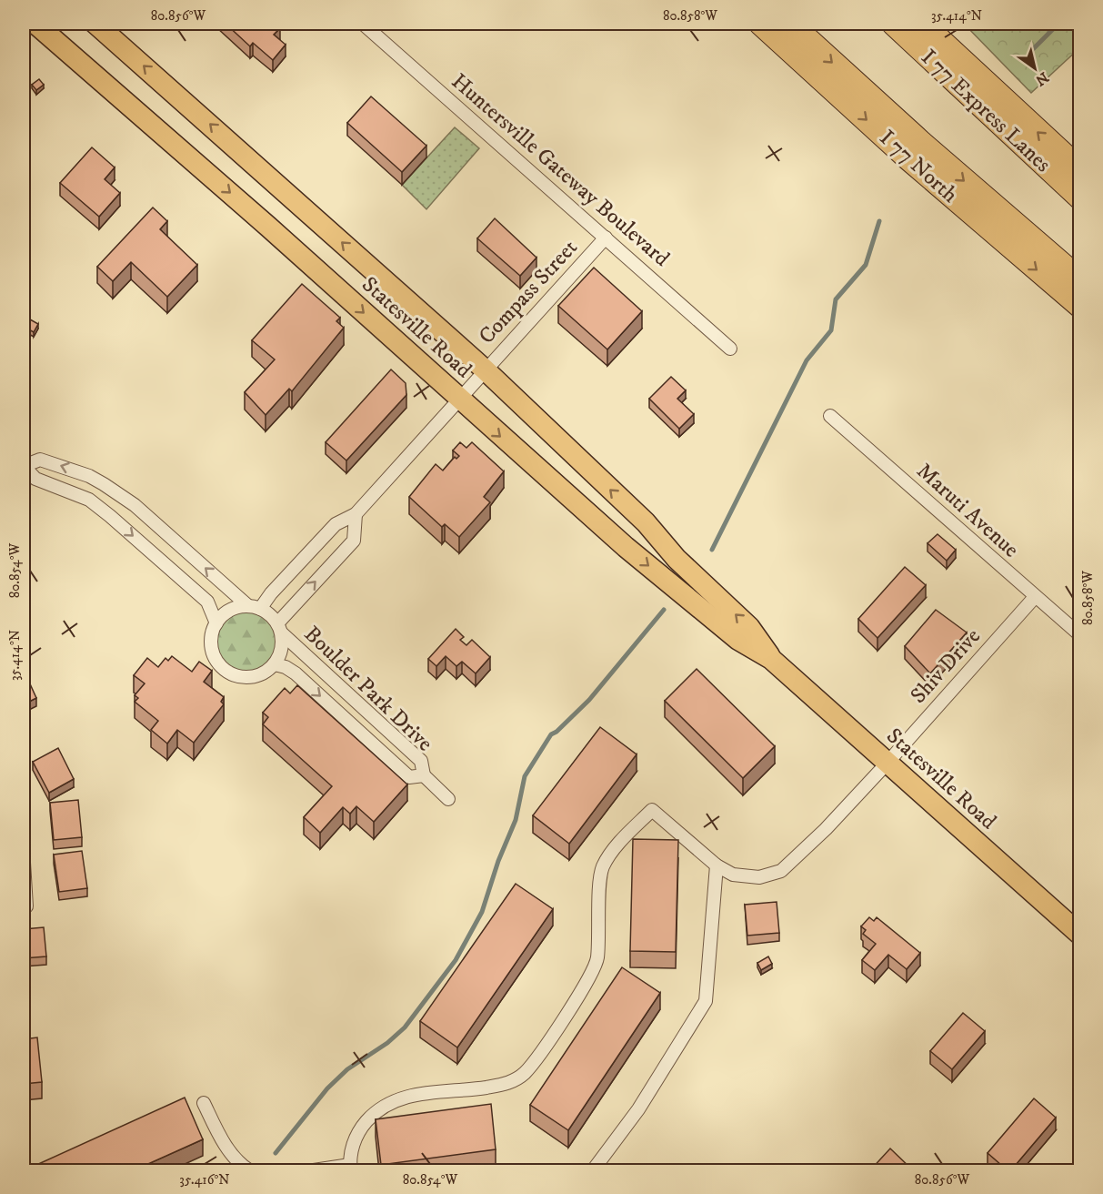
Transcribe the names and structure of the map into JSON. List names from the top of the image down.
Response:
{
  "streets": {
    "highway": ["I 77 Express Lanes", "I 77 North"],
    "main road": ["Statesville Road"],
    "street": [
      "Huntersville Gateway Boulevard",
      "Compass Street",
      "Maruti Avenue",
      "Shiv Drive",
      "Boulder Park Drive"
    ]
  },
  "crossings": [
    ["Huntersville Gateway Boulevard", "Compass Street"],
    ["Compass Street", "Statesville Road"],
    ["Compass Street", "Boulder Park Drive"],
    ["Statesville Road", "Shiv Drive"],
    ["Maruti Avenue", "Shiv Drive"]
  ],
  "north": "bottom right",
  "coordinates": [
    "80.856°W",
    "80.858°W",
    "35.414°N",
    "80.854°W",
    "35.416°N"
  ]
}
